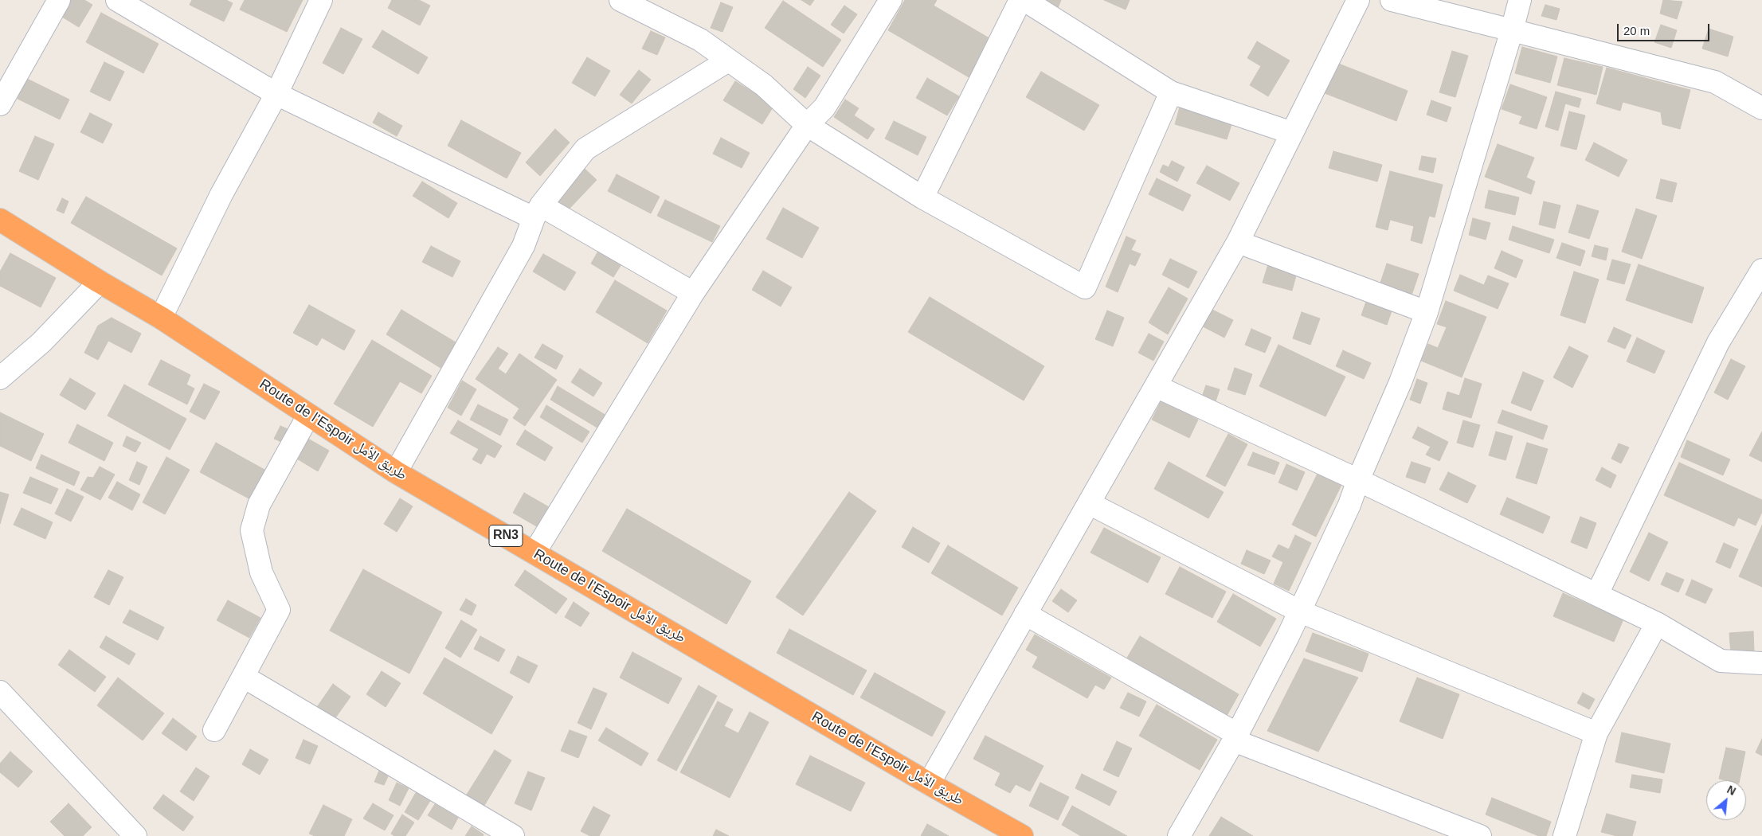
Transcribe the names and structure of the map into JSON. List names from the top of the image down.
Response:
{
  "streets": {
    "highway": ["Route de l’Espoir طريق الأمل", "RN3"]
  },
  "scale_bar": "20 m",
  "north": "top right"
}
